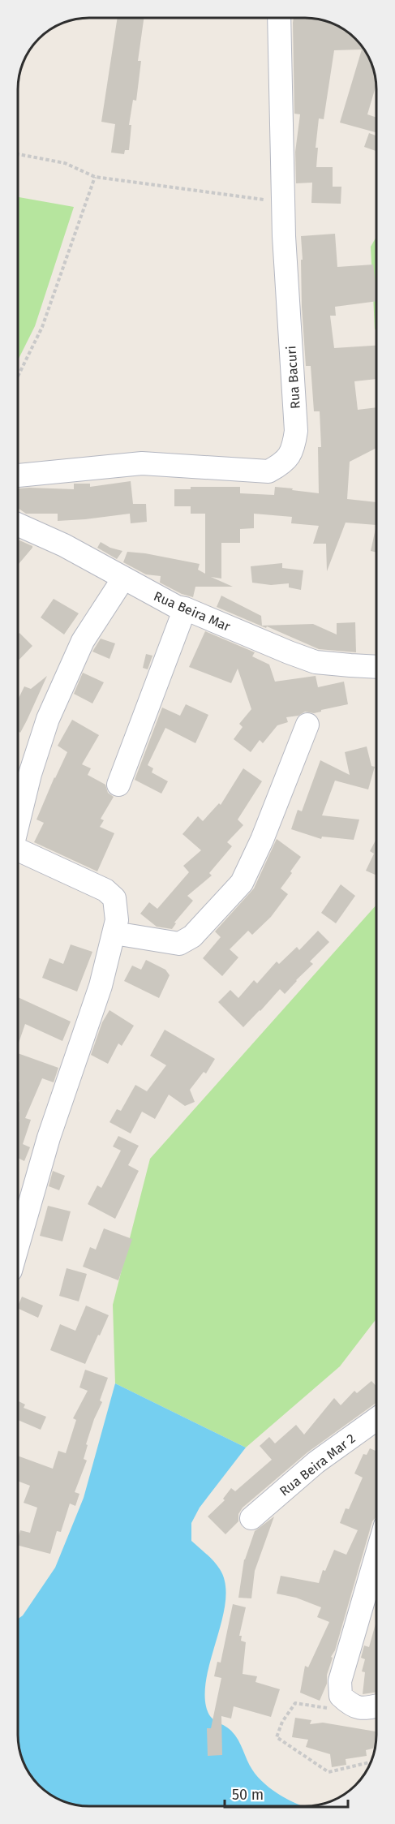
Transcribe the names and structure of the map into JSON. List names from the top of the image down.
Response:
{
  "streets": {
    "street": ["Rua Bacuri", "Rua Beira Mar", "Rua Beira Mar 2"]
  },
  "scale_bar": "50 m"
}
